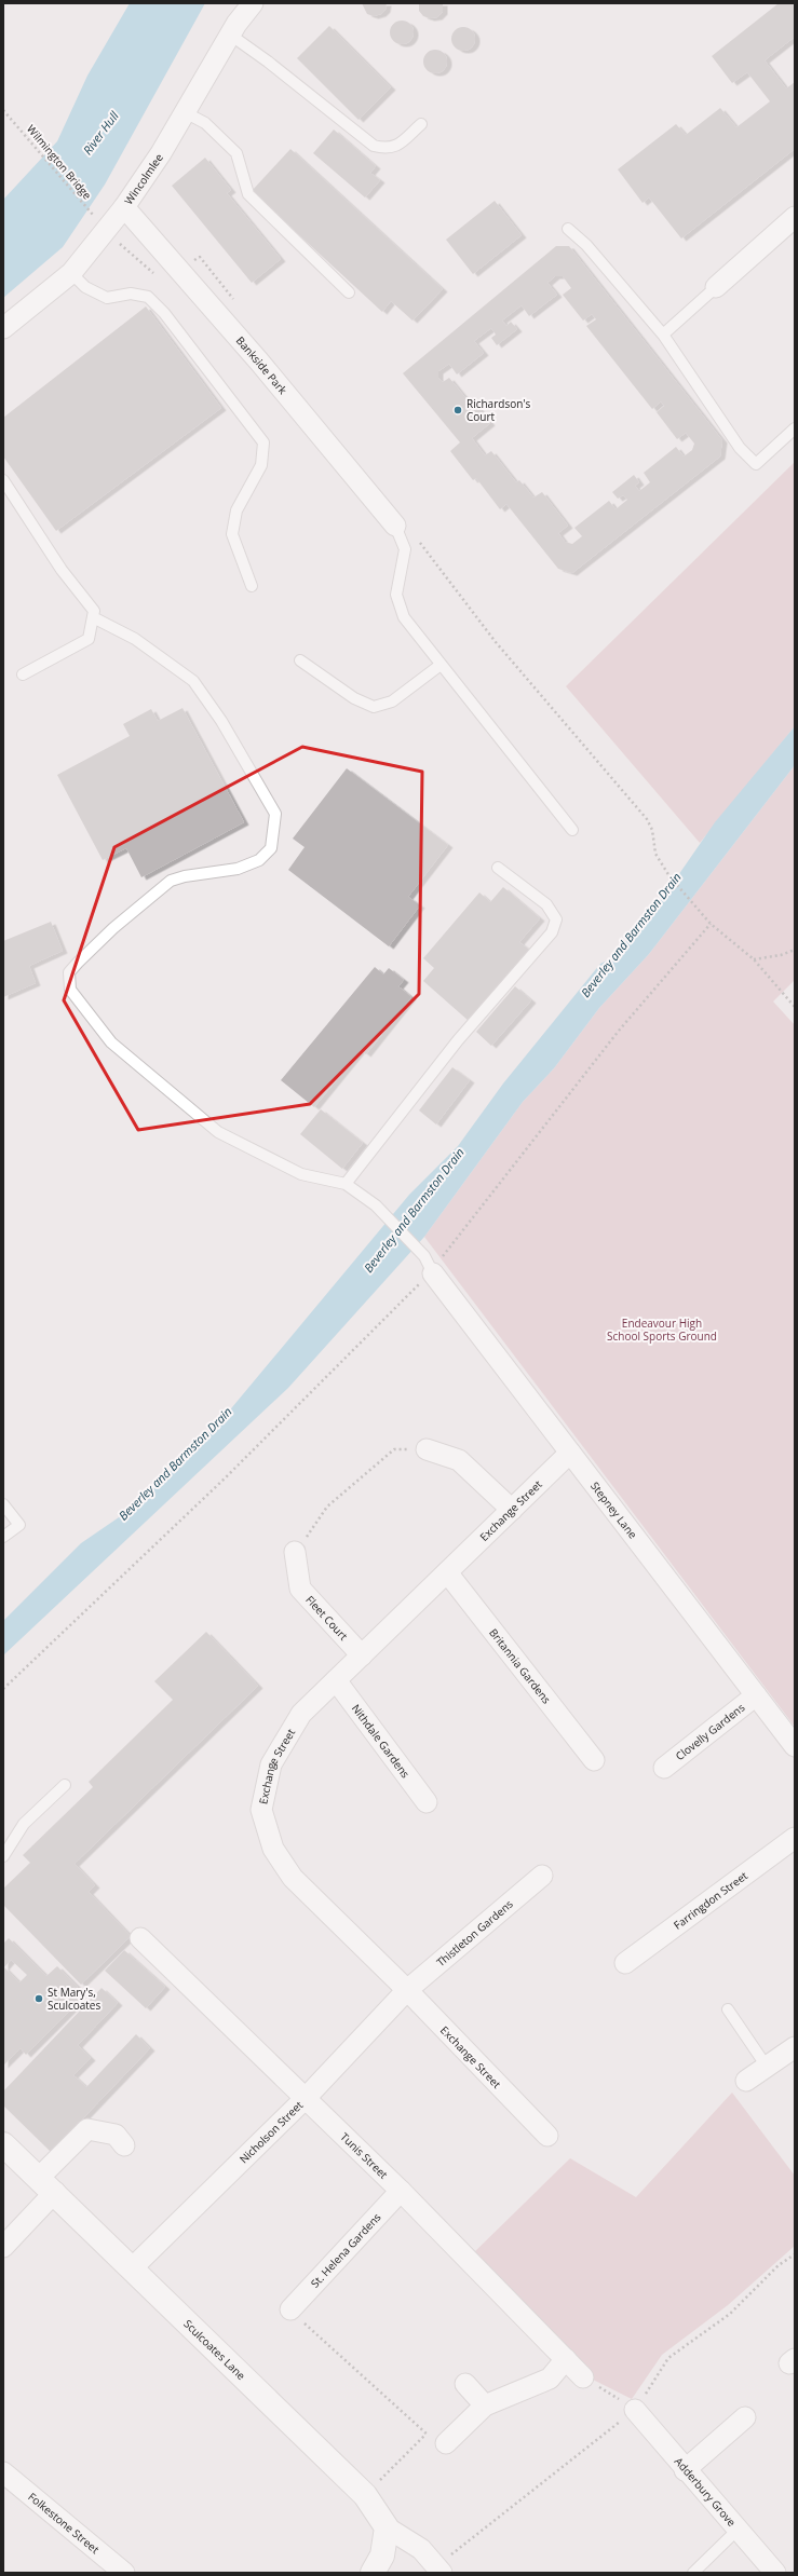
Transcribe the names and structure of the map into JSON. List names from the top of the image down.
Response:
{
  "streets": {
    "street": [
      "Wincolmlee",
      "Bankside Park",
      "Stepney Lane",
      "Exchange Street",
      "Fleet Court",
      "Britannia Gardens",
      "Clovelly Gardens",
      "Nithdale Gardens",
      "Farringdon Street",
      "Thistleton Gardens",
      "Nicholson Street",
      "Tunis Street",
      "St. Helena Gardens",
      "Sculcoates Lane",
      "Adderbury Grove",
      "Folkestone Street"
    ],
    "path": ["Wilmington Bridge"]
  },
  "crossings": [
    ["Wincolmlee", "Bankside Park"],
    ["Stepney Lane", "Exchange Street"],
    ["Stepney Lane", "Clovelly Gardens"],
    ["Exchange Street", "Fleet Court"],
    ["Exchange Street", "Britannia Gardens"],
    ["Exchange Street", "Nithdale Gardens"],
    ["Exchange Street", "Thistleton Gardens"],
    ["Exchange Street", "Nicholson Street"],
    ["Thistleton Gardens", "Nicholson Street"],
    ["Nicholson Street", "Tunis Street"],
    ["Nicholson Street", "Sculcoates Lane"],
    ["Tunis Street", "St. Helena Gardens"]
  ],
  "water": ["River Hull", "Beverley and Barmston Drain"],
  "parks": ["Endeavour High School Sports Ground"],
  "places": ["Richardson's Court", "St Mary's, Sculcoates"]
}
